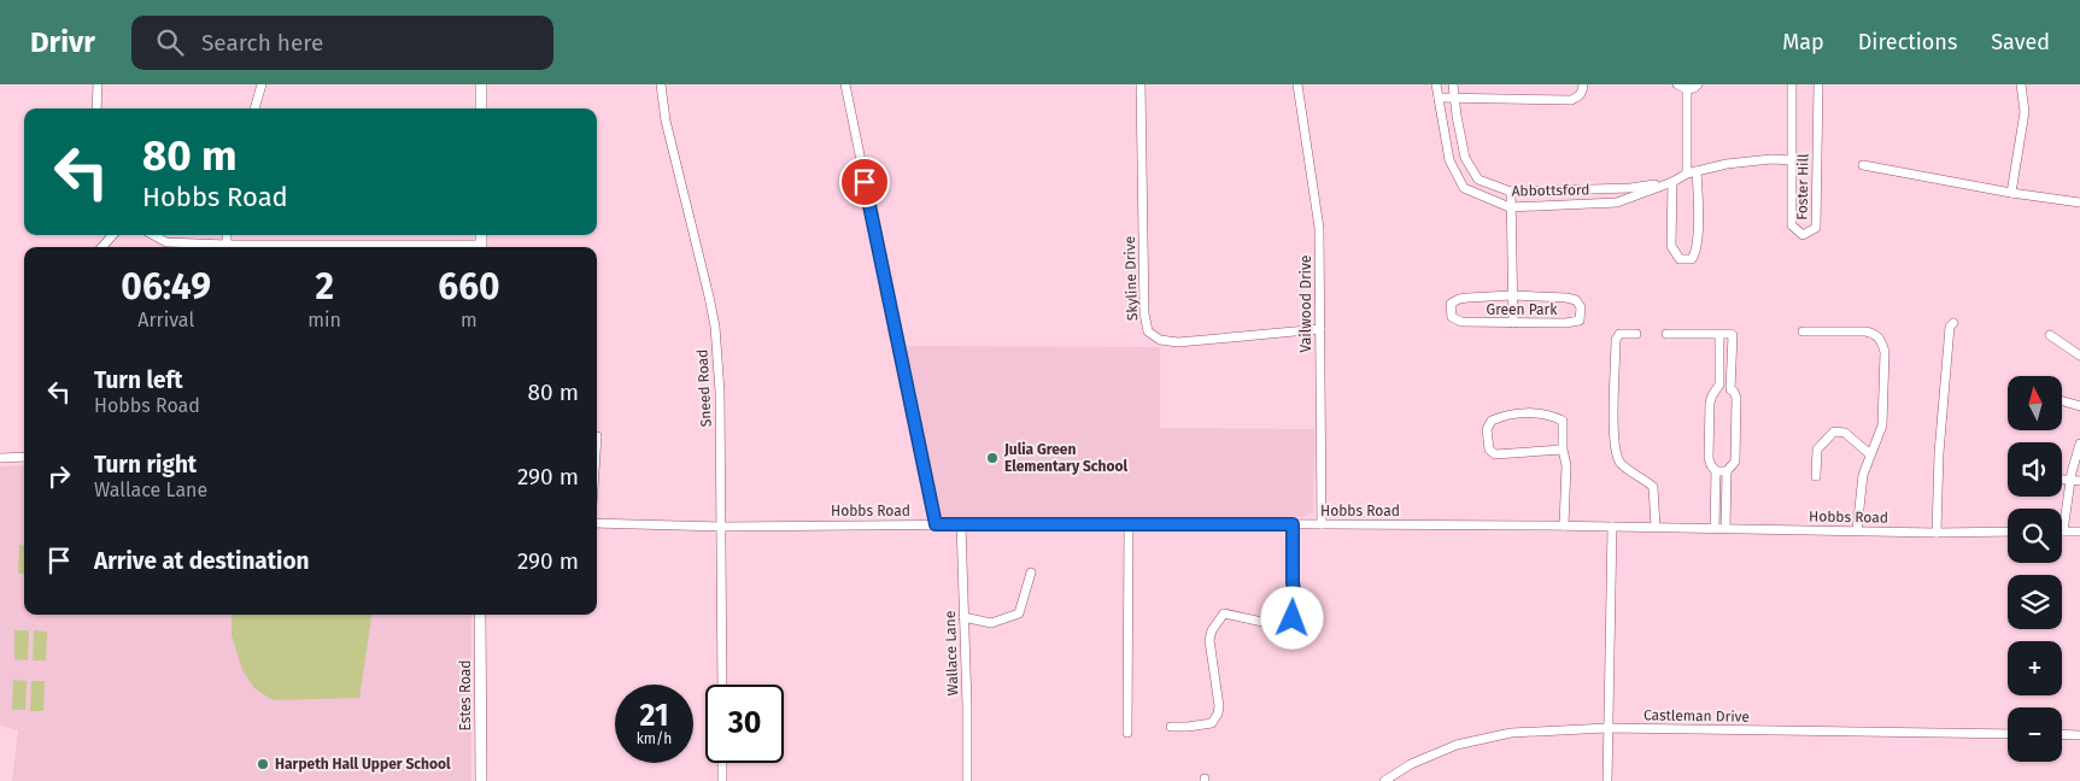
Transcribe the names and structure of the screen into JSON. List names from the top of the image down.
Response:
{
  "streets": {
    "main road": ["Estes Road"],
    "street": [
      "Foster Hill",
      "Abbottsford",
      "Skyline Drive",
      "Vailwood Drive",
      "Green Park",
      "Sneed Road",
      "Hobbs Road",
      "Wallace Lane",
      "Castleman Drive"
    ]
  },
  "crossings": [
    ["Foster Hill", "Abbottsford"],
    ["Skyline Drive", "Vailwood Drive"],
    ["Vailwood Drive", "Hobbs Road"],
    ["Sneed Road", "Hobbs Road"],
    ["Hobbs Road", "Wallace Lane"]
  ],
  "places": ["Julia Green Elementary School", "Harpeth Hall Upper School"],
  "north": "top",
  "page": {
    "header": "Drivr",
    "search": "Search here",
    "nav": ["Map", "Directions", "Saved"],
    "turn": ["80 m", "Hobbs Road"],
    "eta": [
      "06:49",
      "Arrival",
      "2",
      "min",
      "660",
      "m"
    ],
    "list": [
      {
        "name": "Turn left",
        "note": "Hobbs Road",
        "value": "80 m"
      },
      {
        "name": "Turn right",
        "note": "Wallace Lane",
        "value": "290 m"
      },
      {
        "name": "Arrive at destination",
        "value": "290 m"
      }
    ],
    "map_buttons": ["+", "−"],
    "speed": "21 km/h",
    "limit": "30"
  }
}
